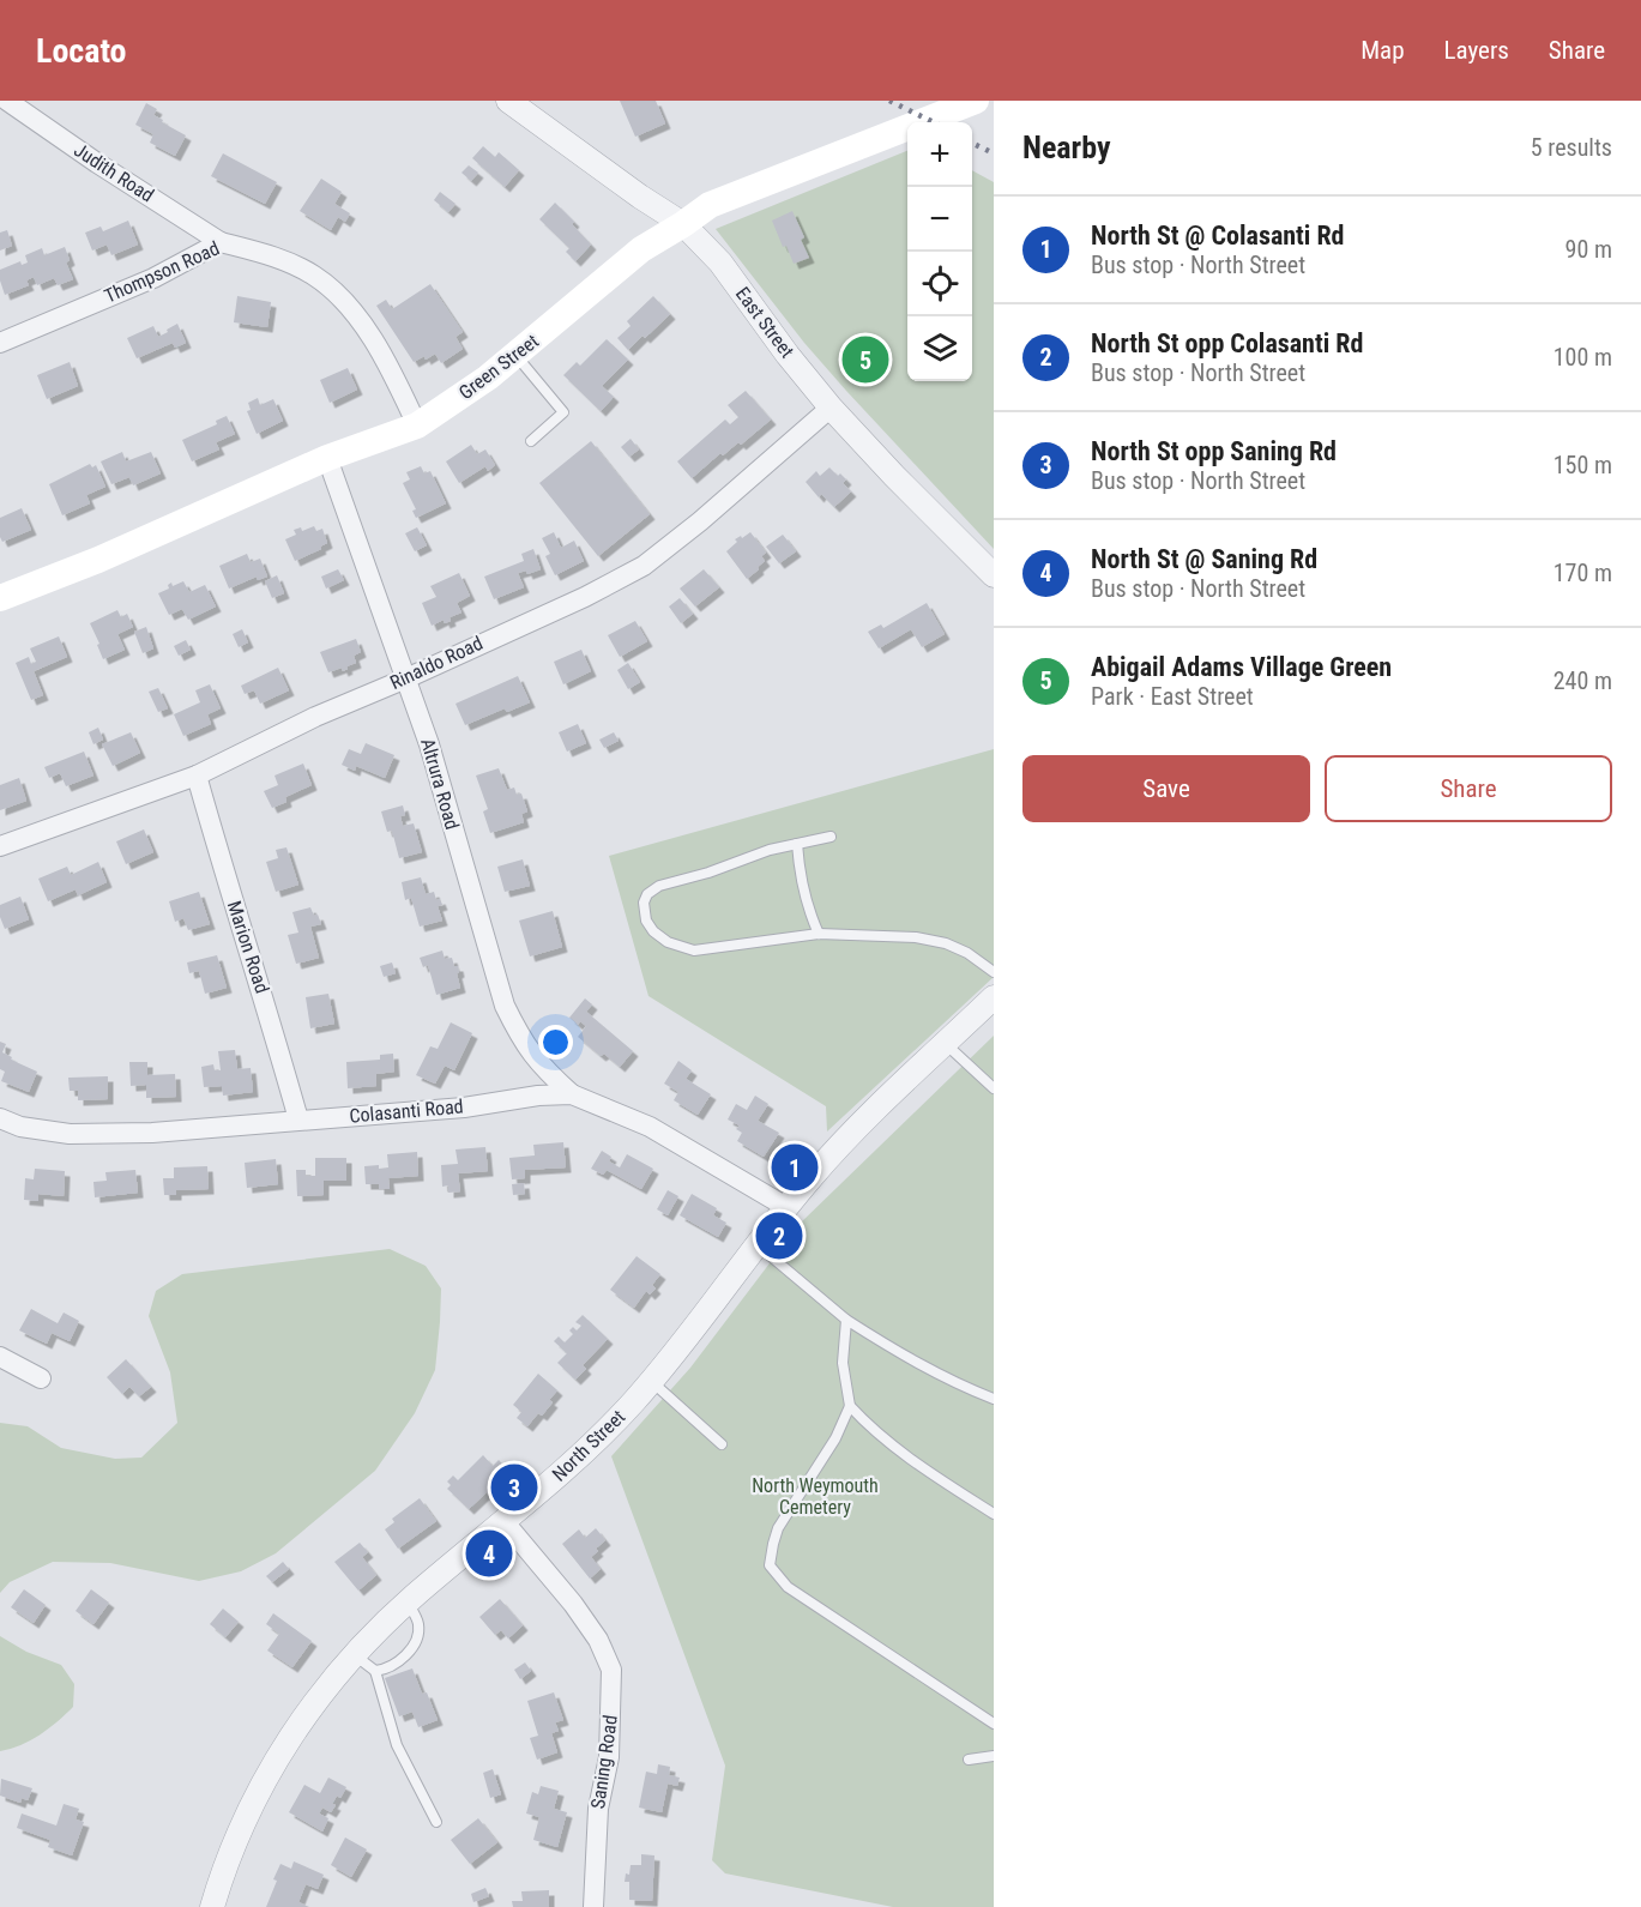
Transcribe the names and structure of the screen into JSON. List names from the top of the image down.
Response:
{
  "streets": {
    "main road": ["Green Street"],
    "street": [
      "Judith Road",
      "Thompson Road",
      "East Street",
      "Rinaldo Road",
      "Altrura Road",
      "Marion Road",
      "Colasanti Road",
      "North Street",
      "Saning Road"
    ]
  },
  "crossings": [
    ["Judith Road", "Thompson Road"],
    ["Thompson Road", "Green Street"],
    ["East Street", "Green Street"],
    ["East Street", "Rinaldo Road"],
    ["Green Street", "Altrura Road"],
    ["Rinaldo Road", "Altrura Road"],
    ["Rinaldo Road", "Marion Road"],
    ["Altrura Road", "Colasanti Road"],
    ["Marion Road", "Colasanti Road"],
    ["Colasanti Road", "North Street"],
    ["North Street", "Saning Road"]
  ],
  "parks": ["North Weymouth Cemetery"],
  "page": {
    "header": "Locato",
    "nav": ["Map", "Layers", "Share"],
    "heading": ["Nearby", "5 results"],
    "map_buttons": ["+", "−"],
    "list": [
      {
        "mark": "1",
        "name": "North St @ Colasanti Rd",
        "note": "Bus stop · North Street",
        "value": "90 m"
      },
      {
        "mark": "2",
        "name": "North St opp Colasanti Rd",
        "note": "Bus stop · North Street",
        "value": "100 m"
      },
      {
        "mark": "3",
        "name": "North St opp Saning Rd",
        "note": "Bus stop · North Street",
        "value": "150 m"
      },
      {
        "mark": "4",
        "name": "North St @ Saning Rd",
        "note": "Bus stop · North Street",
        "value": "170 m"
      },
      {
        "mark": "5",
        "name": "Abigail Adams Village Green",
        "note": "Park · East Street",
        "value": "240 m"
      }
    ],
    "pins": [
      "5",
      "1",
      "2",
      "3",
      "4"
    ],
    "buttons": ["Save", "Share"]
  }
}
